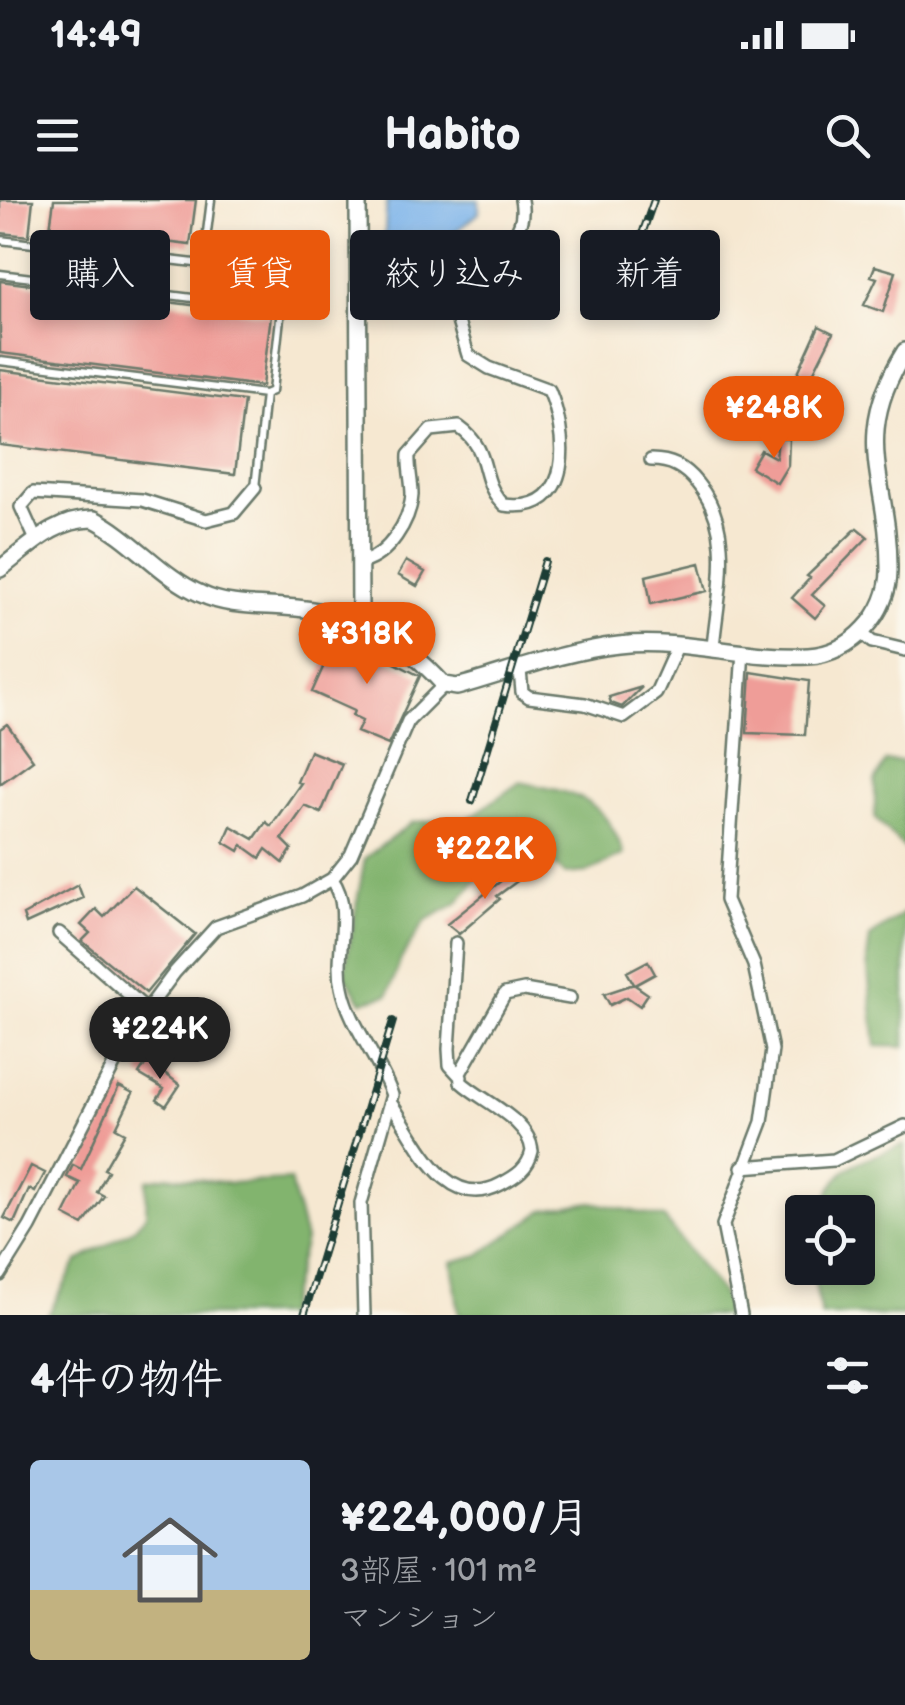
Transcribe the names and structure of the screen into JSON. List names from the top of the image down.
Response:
{
  "page": {
    "status": "14:49",
    "header": "Habito",
    "chip": [
      "購入",
      "賃貸",
      "絞り込み",
      "新着"
    ],
    "price": [
      "¥248K",
      "¥318K",
      "¥222K",
      "¥224K"
    ],
    "heading": "4件の物件",
    "list": [
      {
        "name": "¥224,000/月",
        "note": "3部屋 · 101 m² · マンション"
      }
    ]
  }
}
